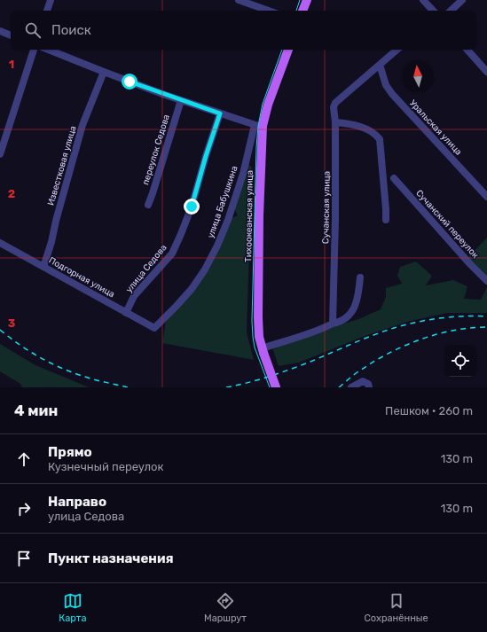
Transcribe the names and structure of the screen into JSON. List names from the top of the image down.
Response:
{
  "streets": {
    "main road": ["Тихоокеанская улица"],
    "street": [
      "Уральская улица",
      "переулок Седова",
      "Известковая улица",
      "улица Бабушкина",
      "Сучанская улица",
      "Сучанский переулок",
      "улица Седова",
      "Подгорная улица"
    ]
  },
  "crossings": [
    ["Уральская улица", "Сучанская улица"],
    ["Известковая улица", "Подгорная улица"],
    ["улица Бабушкина", "Тихоокеанская улица"],
    ["улица Бабушкина", "Подгорная улица"],
    ["улица Седова", "Подгорная улица"]
  ],
  "north": "top",
  "page": {
    "search": "Поиск",
    "heading": ["4 мин", "Пешком · 260 m"],
    "list": [
      ["Прямо", "Кузнечный переулок", "130 m"],
      ["Направо", "улица Седова", "130 m"],
      "Пункт назначения"
    ],
    "nav": ["Карта", "Маршрут", "Сохранённые"]
  },
  "grid": {
    "rows": ["1", "2", "3"]
  }
}
